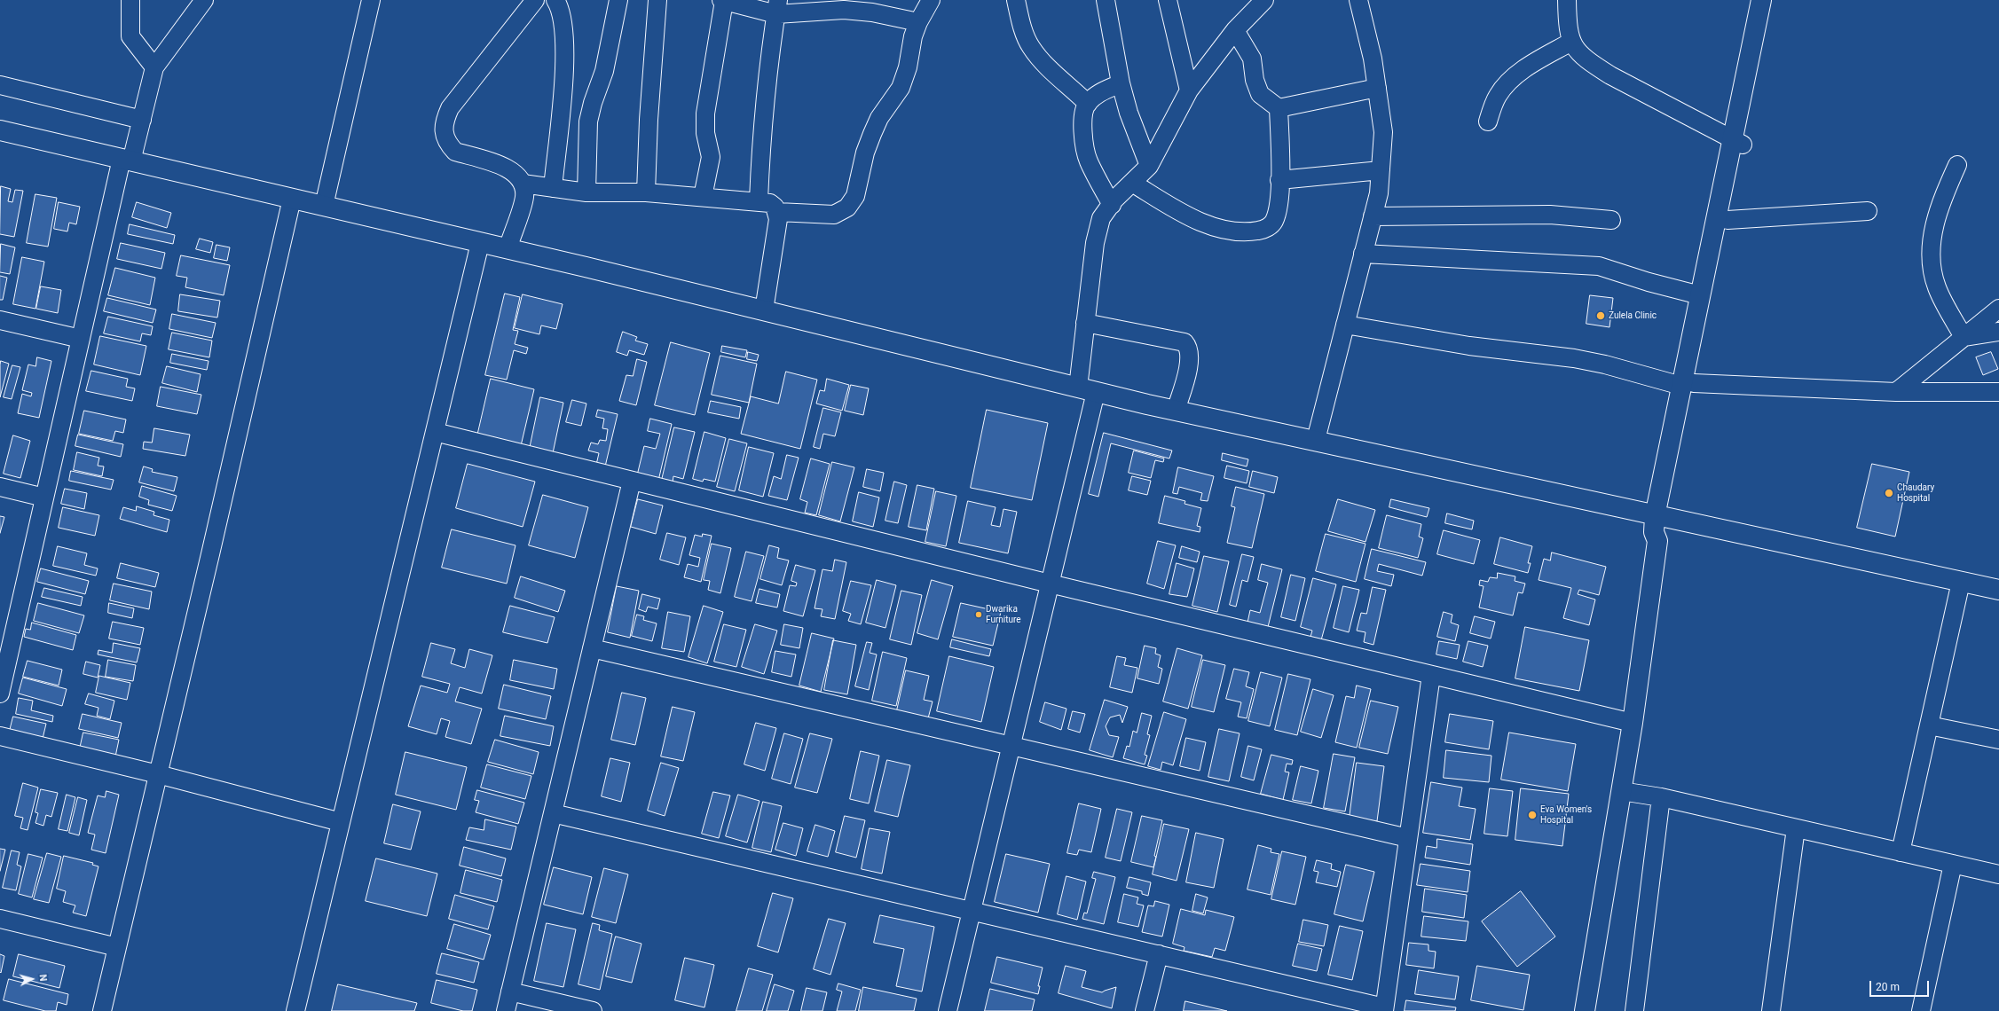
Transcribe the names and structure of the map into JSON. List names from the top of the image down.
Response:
{
  "places": [
    "Zulela Clinic",
    "Chaudary Hospital",
    "Dwarika Furniture",
    "Eva Women's Hospital"
  ],
  "scale_bar": "20 m",
  "north": "right"
}
